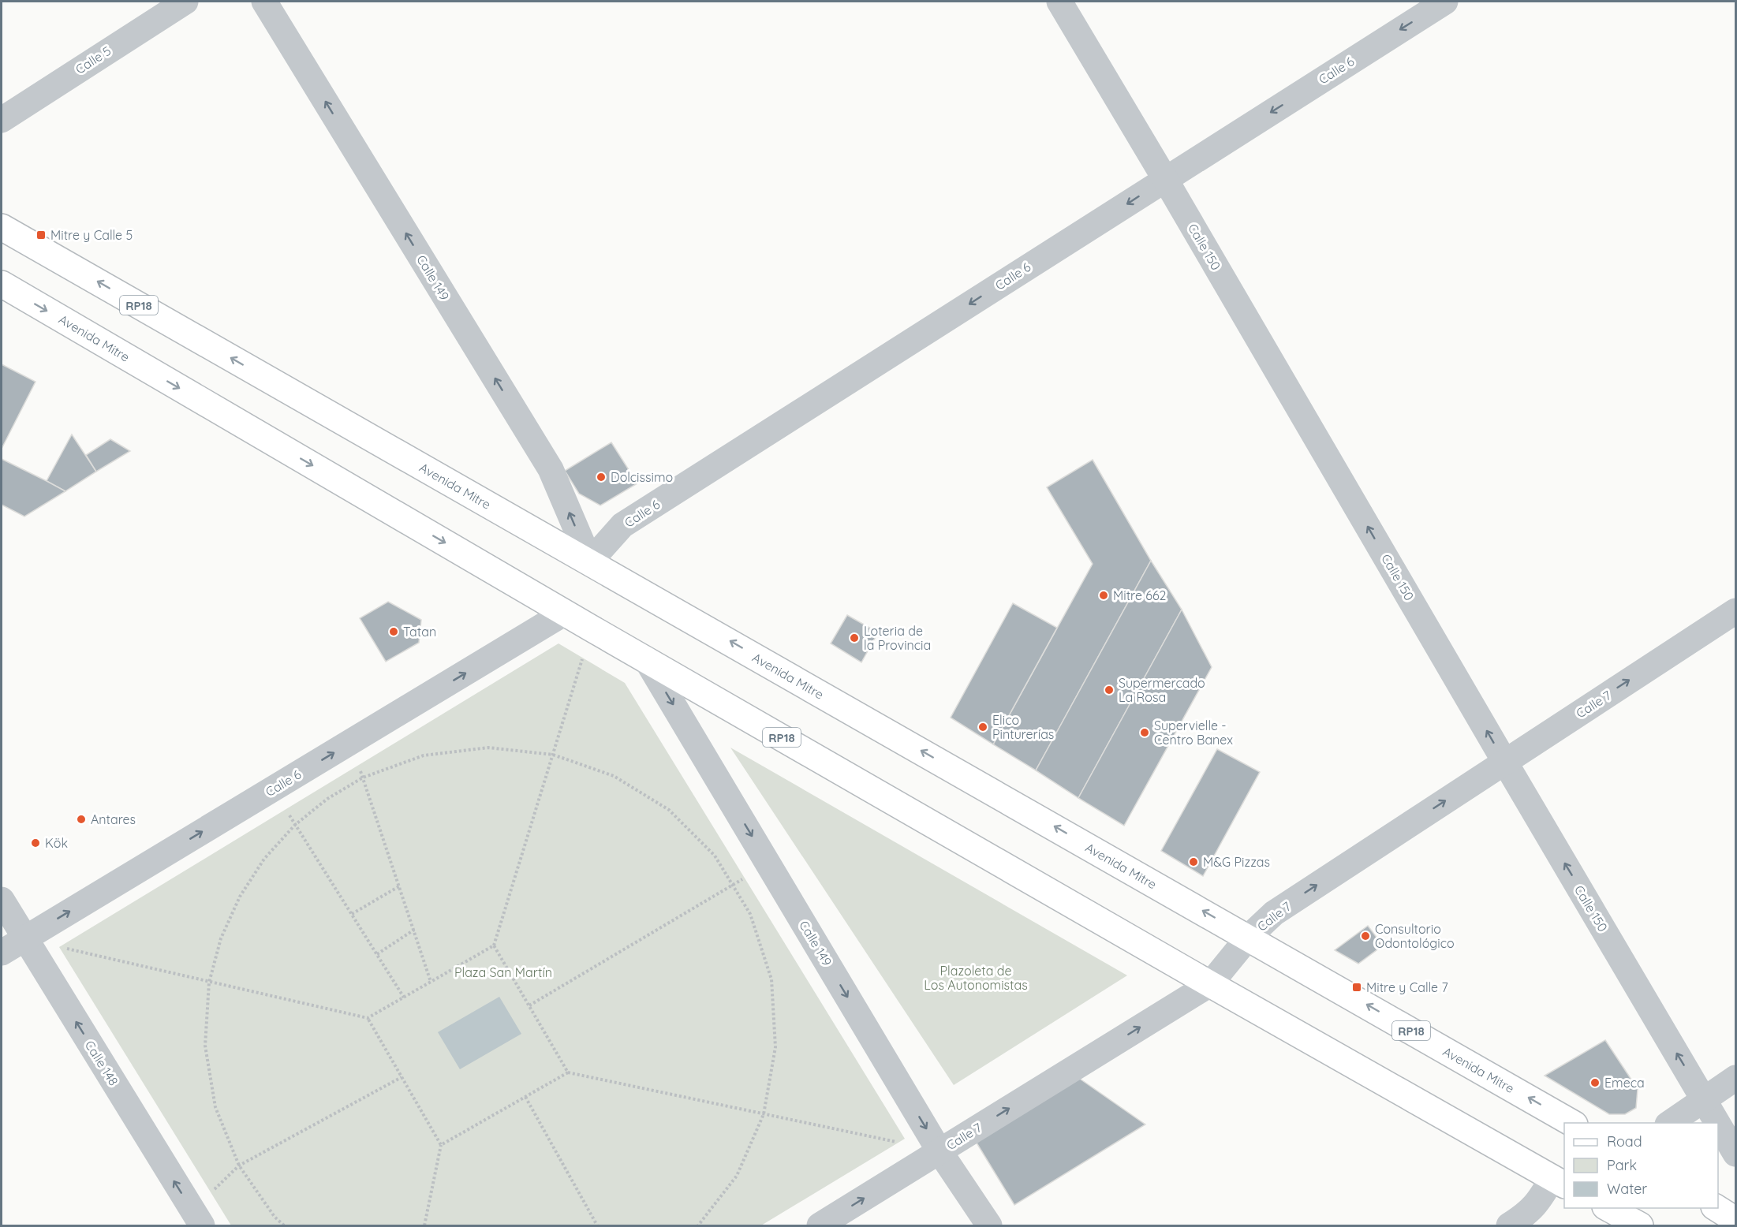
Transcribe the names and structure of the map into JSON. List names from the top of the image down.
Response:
{
  "streets": {
    "main road": ["RP18", "Avenida Mitre"],
    "street": [
      "Calle 5",
      "Calle 6",
      "Calle 150",
      "Calle 149",
      "Calle 7",
      "Calle 148"
    ]
  },
  "crossings": [
    ["Calle 6", "Calle 150"],
    ["Calle 6", "Calle 149"],
    ["Calle 6", "Avenida Mitre"],
    ["Calle 6", "Calle 148"],
    ["Calle 150", "Calle 7"],
    ["Calle 149", "Avenida Mitre"],
    ["Calle 149", "Calle 7"],
    ["Avenida Mitre", "Calle 7"]
  ],
  "one_way": ["Calle 150", "Calle 7", "Calle 148"],
  "parks": ["Plazoleta de Los Autonomistas", "Plaza San Martín"],
  "places": {
    "transit": ["Mitre y Calle 5", "Mitre y Calle 7"],
    "other": [
      "Dolcissimo",
      "Mitre 662",
      "Tatan",
      "Loteria de la Provincia",
      "Supermercado La Rosa",
      "Elico Pinturerías",
      "Supervielle - Centro Banex",
      "Antares",
      "Kök",
      "M&G Pizzas",
      "Consultorio Odontológico",
      "Emeca"
    ]
  },
  "legend": ["Road", "Park", "Water"]
}
